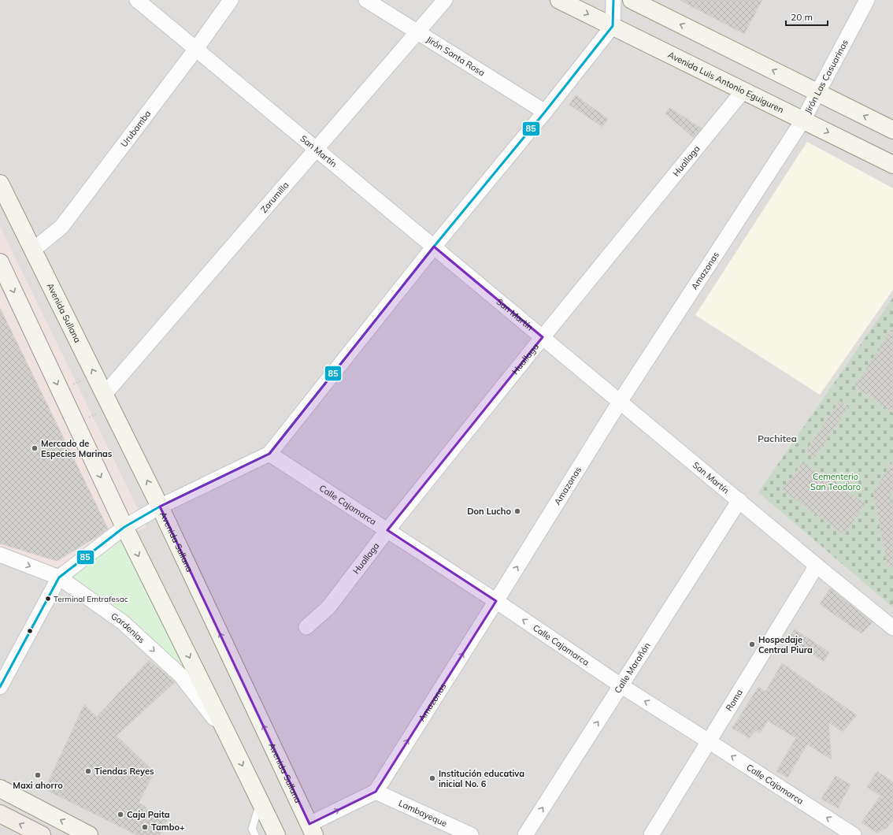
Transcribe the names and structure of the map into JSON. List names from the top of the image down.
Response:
{
  "streets": {
    "main road": ["Avenida Luis Antonio Eguiguren", "Avenida Sullana"],
    "street": [
      "Jirón Santa Rosa",
      "Jirón Las Casuarinas",
      "Urubamba",
      "San Martín",
      "Huallaga",
      "Zarumilla",
      "Amazonas",
      "Calle Cajamarca",
      "Gardenias",
      "Calle Marañón",
      "Roma",
      "Lambayeque"
    ]
  },
  "crossings": [
    ["Jirón Santa Rosa", "Zarumilla"],
    ["Jirón Las Casuarinas", "Avenida Luis Antonio Eguiguren"],
    ["Jirón Las Casuarinas", "Amazonas"],
    ["Avenida Luis Antonio Eguiguren", "Huallaga"],
    ["Avenida Luis Antonio Eguiguren", "Amazonas"],
    ["Urubamba", "San Martín"],
    ["Urubamba", "Avenida Sullana"],
    ["San Martín", "Huallaga"],
    ["San Martín", "Zarumilla"],
    ["San Martín", "Amazonas"],
    ["San Martín", "Calle Marañón"],
    ["San Martín", "Roma"],
    ["Huallaga", "Calle Cajamarca"],
    ["Zarumilla", "Avenida Sullana"],
    ["Amazonas", "Calle Cajamarca"],
    ["Amazonas", "Lambayeque"],
    ["Calle Cajamarca", "Calle Marañón"],
    ["Calle Cajamarca", "Roma"]
  ],
  "one_way": [
    "Amazonas",
    "Calle Cajamarca",
    "Gardenias",
    "Calle Marañón"
  ],
  "districts": ["Pachitea"],
  "parks": ["Cementerio San Teodoro"],
  "places": [
    "Mercado de Especies Marinas",
    "Don Lucho",
    "Terminal Emtrafesac",
    "Hospedaje Central Piura",
    "Tiendas Reyes",
    "Maxi ahorro",
    "Institución educativa inicial No. 6",
    "Caja Paita",
    "Tambo+"
  ],
  "lines": ["transit line 85"],
  "scale_bar": "20 m"
}
